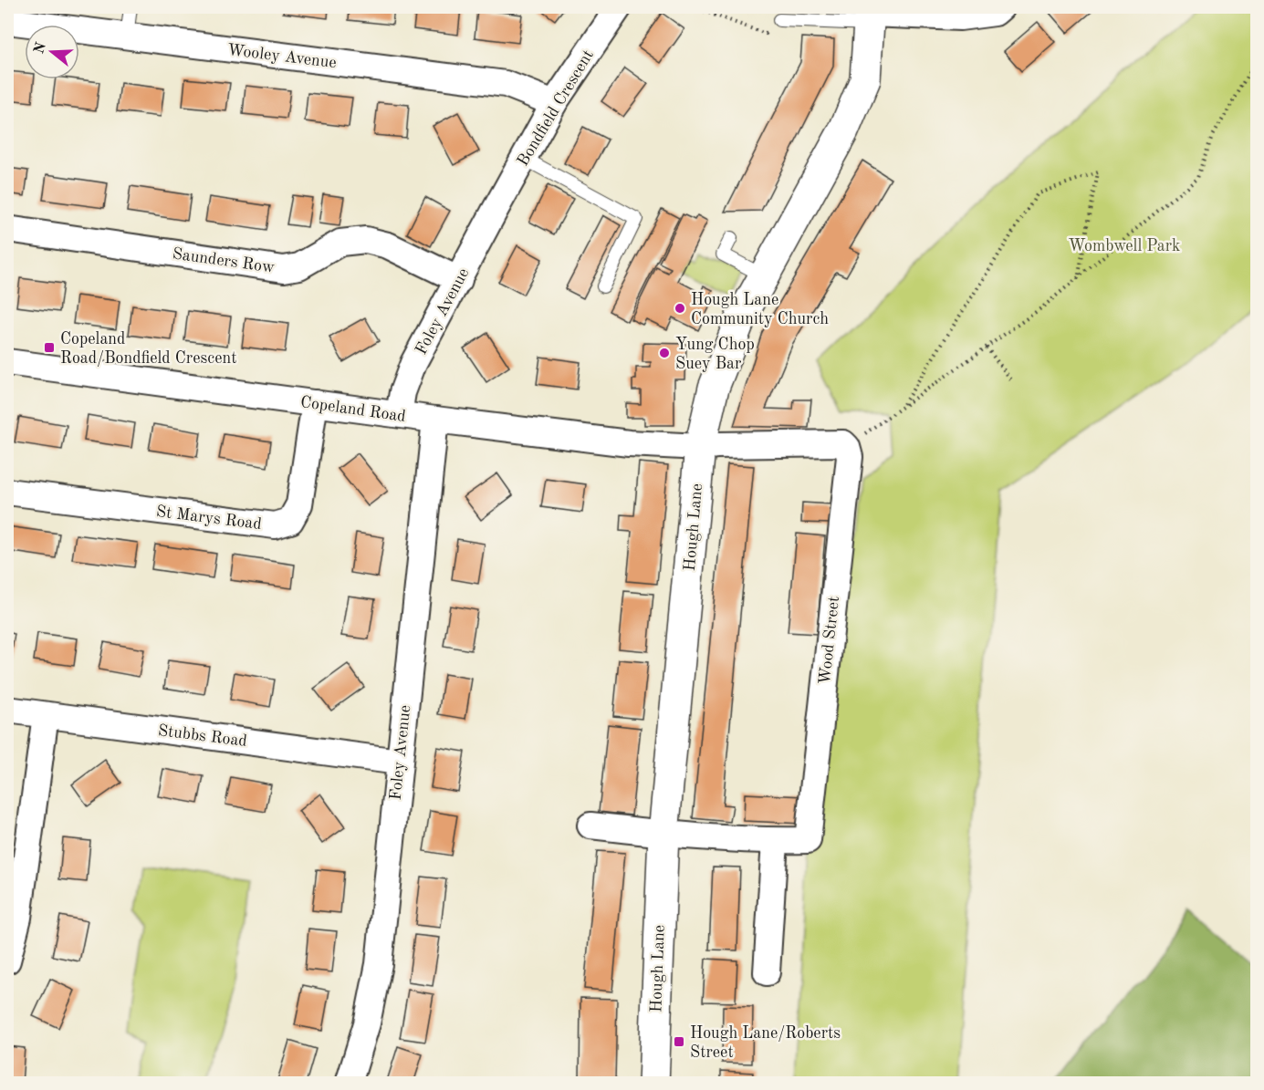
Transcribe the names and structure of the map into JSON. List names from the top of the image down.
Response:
{
  "streets": {
    "main road": ["Hough Lane"],
    "street": [
      "Wooley Avenue",
      "Bondfield Crescent",
      "Saunders Row",
      "Foley Avenue",
      "Copeland Road",
      "St Marys Road",
      "Wood Street",
      "Stubbs Road"
    ]
  },
  "crossings": [
    ["Wooley Avenue", "Bondfield Crescent"],
    ["Bondfield Crescent", "Foley Avenue"],
    ["Saunders Row", "Foley Avenue"],
    ["Foley Avenue", "Copeland Road"],
    ["Foley Avenue", "Stubbs Road"],
    ["Copeland Road", "St Marys Road"],
    ["Copeland Road", "Hough Lane"],
    ["Hough Lane", "Wood Street"]
  ],
  "parks": ["Wombwell Park"],
  "places": {
    "other": ["Hough Lane Community Church", "Yung Chop Suey Bar"],
    "transit": ["Copeland Road/Bondfield Crescent", "Hough Lane/Roberts Street"]
  },
  "north": "left"
}
